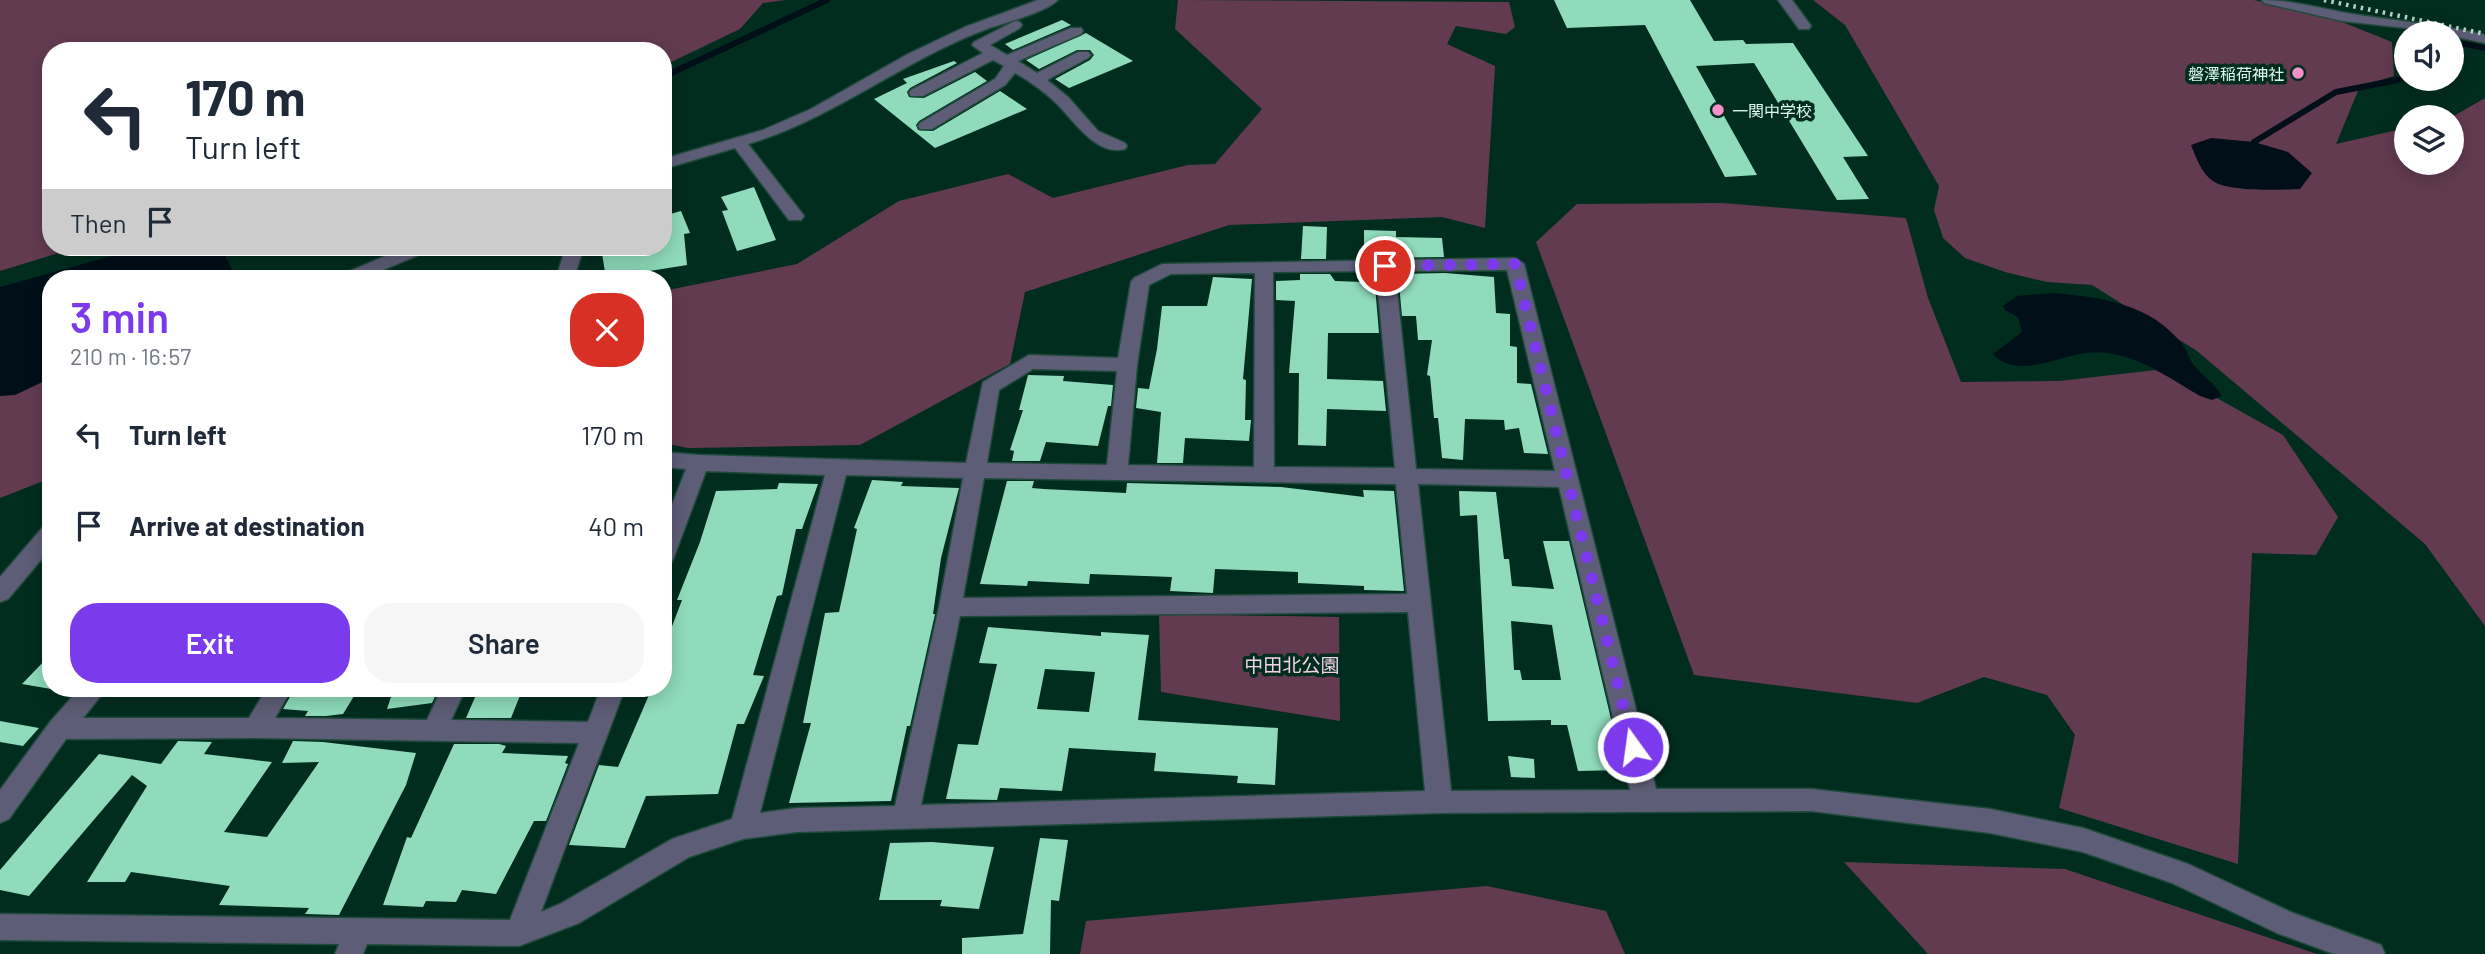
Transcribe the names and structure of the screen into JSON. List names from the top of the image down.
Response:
{
  "parks": ["中田北公園"],
  "places": ["磐澤稲荷神社", "一関中学校"],
  "page": {
    "turn": ["170 m", "Turn left"],
    "then": "Then",
    "heading": ["3 min", "210 m · 16:57"],
    "list": [
      {
        "name": "Turn left",
        "value": "170 m"
      },
      {
        "name": "Arrive at destination",
        "value": "40 m"
      }
    ],
    "buttons": ["Exit", "Share"]
  }
}
